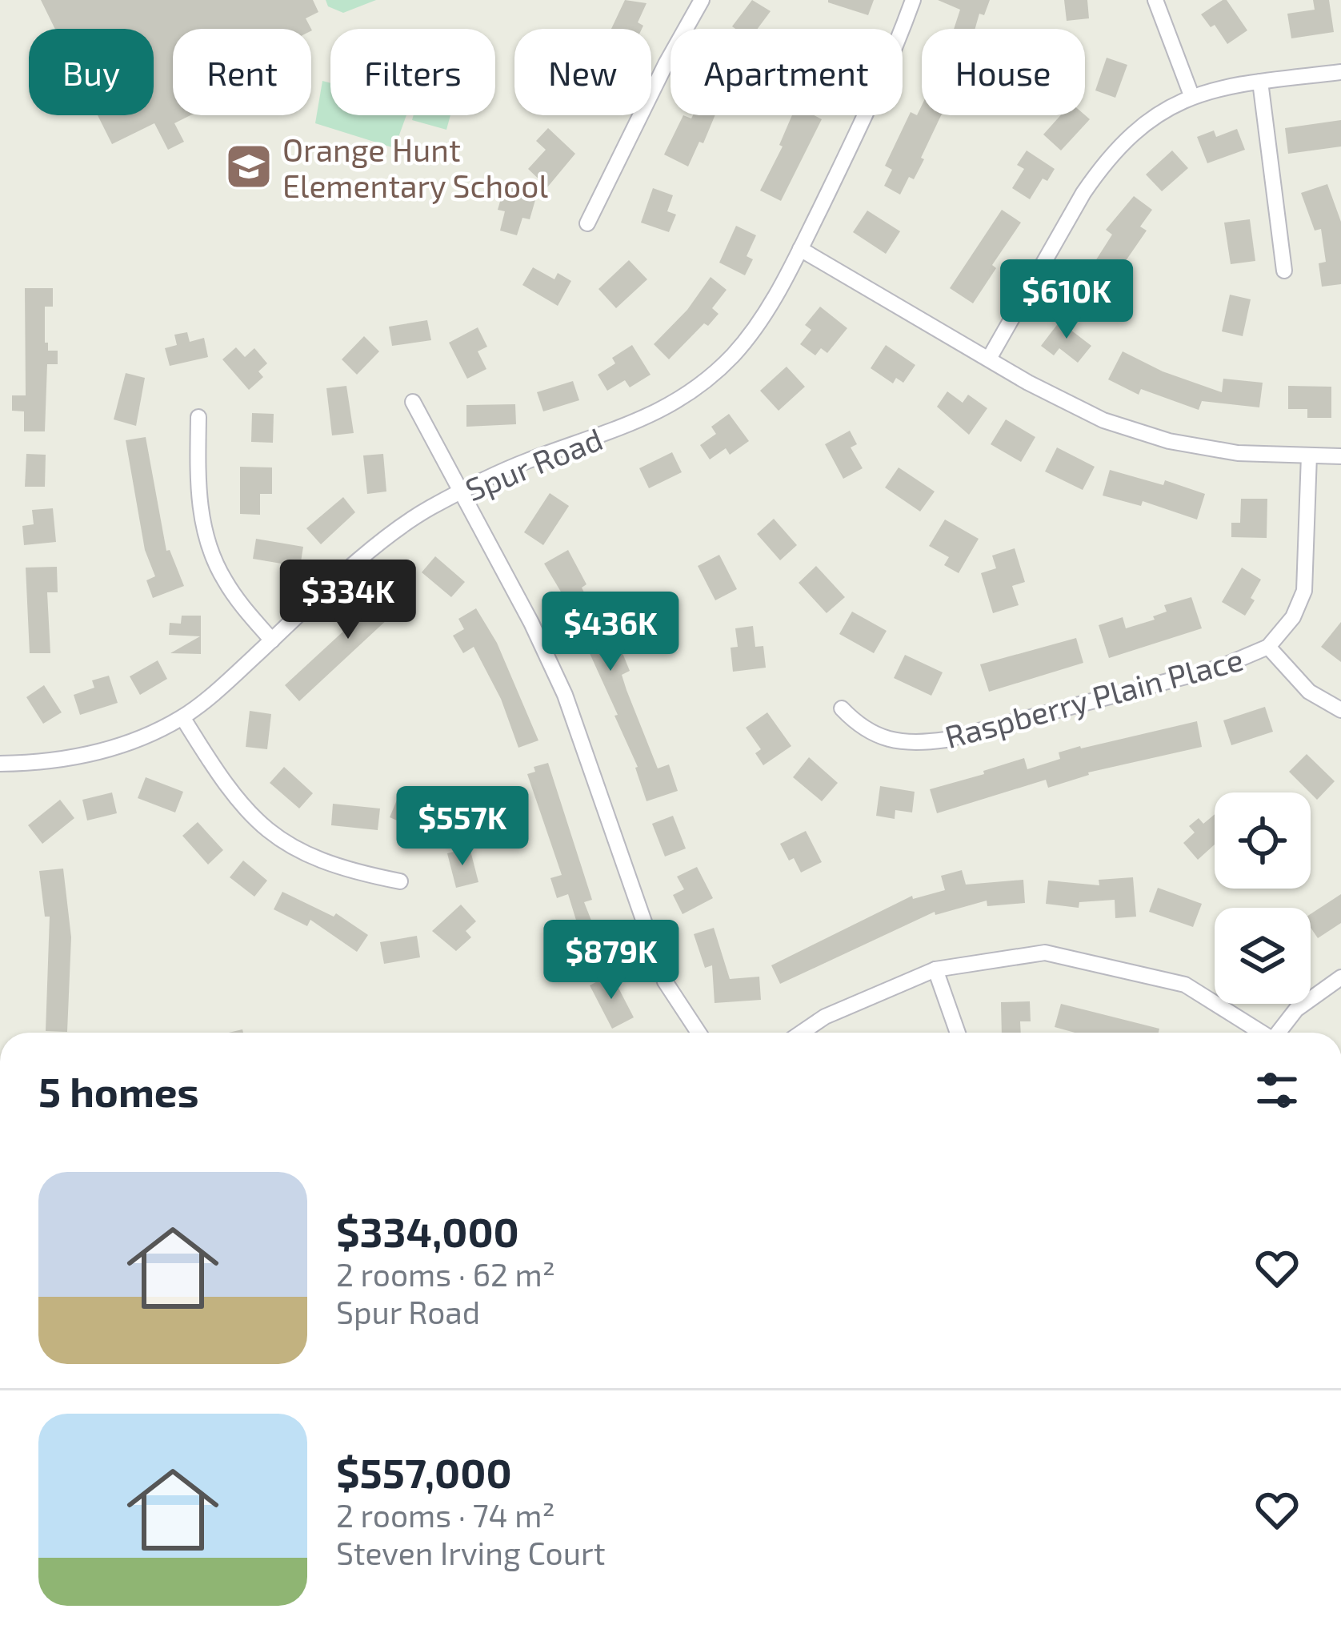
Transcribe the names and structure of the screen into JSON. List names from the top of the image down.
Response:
{
  "streets": {
    "street": ["Spur Road", "Raspberry Plain Place"]
  },
  "places": {
    "school or university": ["Orange Hunt Elementary School"]
  },
  "page": {
    "chip": [
      "Buy",
      "Rent",
      "Filters",
      "New",
      "Apartment",
      "House"
    ],
    "price": [
      "$610K",
      "$334K",
      "$436K",
      "$557K",
      "$879K"
    ],
    "heading": "5 homes",
    "list": [
      {
        "name": "$334,000",
        "note": "2 rooms · 62 m² · Spur Road"
      },
      {
        "name": "$557,000",
        "note": "2 rooms · 74 m² · Steven Irving Court"
      }
    ]
  }
}
